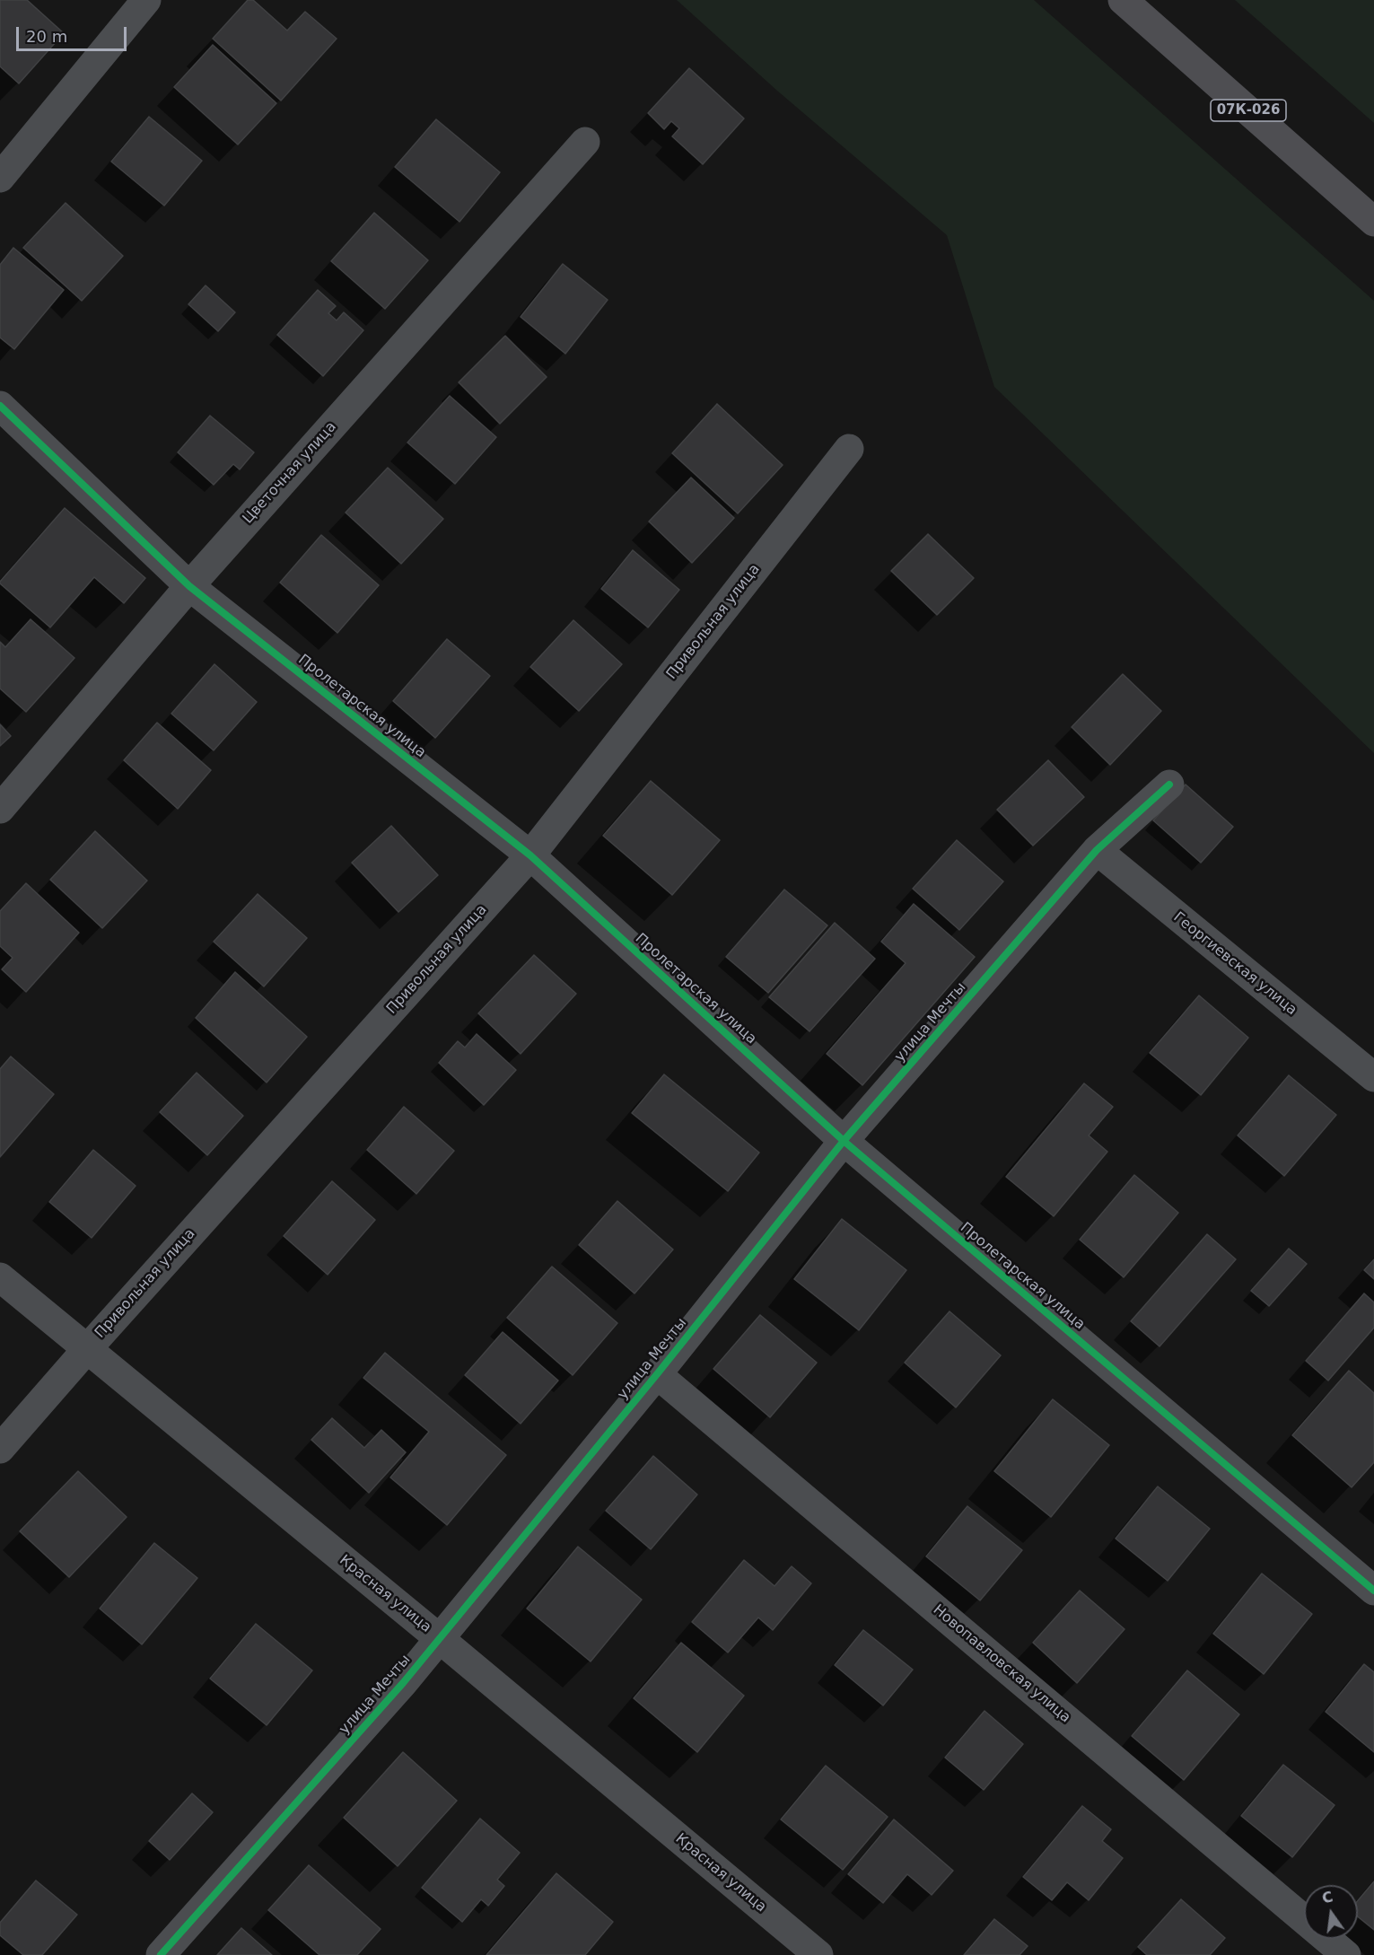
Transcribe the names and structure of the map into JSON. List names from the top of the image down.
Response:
{
  "streets": {
    "main road": ["07К-026"],
    "street": [
      "Цветочная улица",
      "Привольная улица",
      "Пролетарская улица",
      "Георгиевская улица",
      "улица Мечты",
      "Красная улица",
      "Новопавловская улица"
    ]
  },
  "crossings": [
    ["Цветочная улица", "Пролетарская улица"],
    ["Привольная улица", "Пролетарская улица"],
    ["Привольная улица", "Красная улица"],
    ["Пролетарская улица", "улица Мечты"],
    ["Георгиевская улица", "улица Мечты"],
    ["улица Мечты", "Красная улица"],
    ["улица Мечты", "Новопавловская улица"]
  ],
  "scale_bar": "20 m",
  "north": "top"
}
